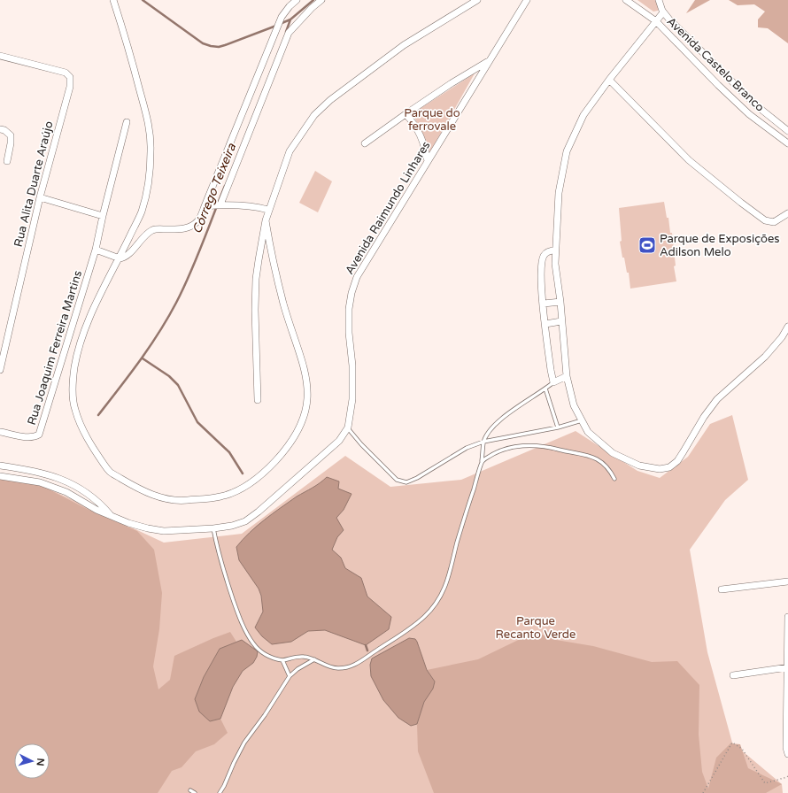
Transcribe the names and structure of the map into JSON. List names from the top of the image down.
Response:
{
  "streets": {
    "street": [
      "Avenida Castelo Branco",
      "Rua Alita Duarte Araújo",
      "Avenida Raimundo Linhares",
      "Rua Joaquim Ferreira Martins"
    ]
  },
  "water": ["Córrego Teixeira"],
  "parks": ["Parque do ferrovale", "Parque Recanto Verde"],
  "places": {
    "sports": ["Parque de Exposições Adilson Melo"]
  },
  "north": "right"
}
